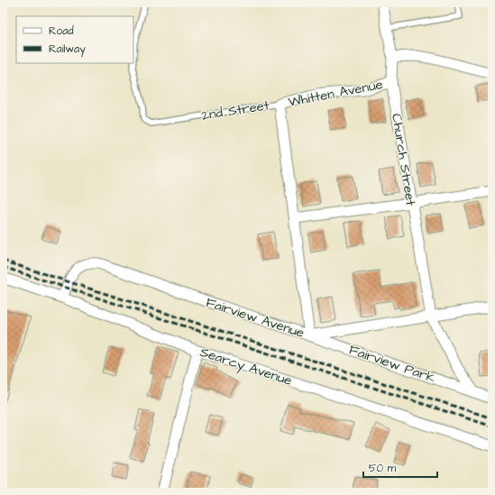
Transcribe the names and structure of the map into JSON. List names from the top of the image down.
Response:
{
  "streets": {
    "street": [
      "Whitten Avenue",
      "2nd Street",
      "Church Street",
      "Fairview Avenue",
      "Fairview Park",
      "Searcy Avenue"
    ]
  },
  "crossings": [
    ["Whitten Avenue", "2nd Street"],
    ["Whitten Avenue", "Church Street"],
    ["2nd Street", "Fairview Avenue"],
    ["2nd Street", "Fairview Park"],
    ["Church Street", "Fairview Avenue"],
    ["Fairview Avenue", "Fairview Park"],
    ["Fairview Avenue", "Searcy Avenue"]
  ],
  "legend": ["Road", "Railway"],
  "scale_bar": "50 m"
}
